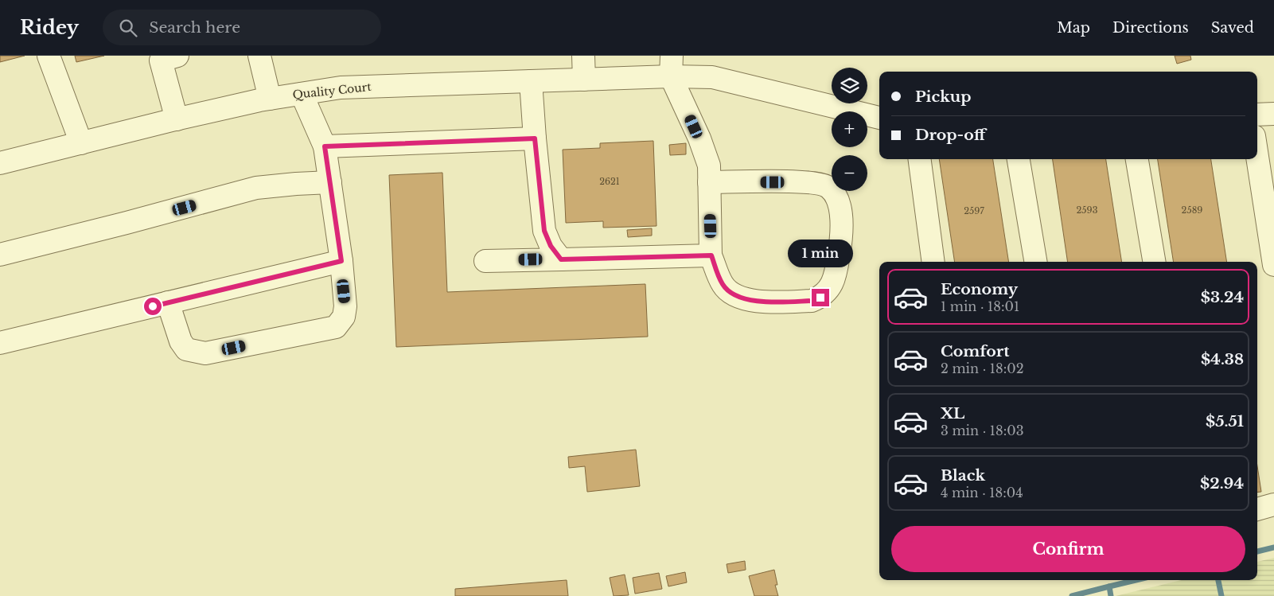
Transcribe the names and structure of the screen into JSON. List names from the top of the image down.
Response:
{
  "streets": {
    "street": ["Quality Court"]
  },
  "house_numbers": [
    "2621",
    "2593",
    "2589",
    "2597"
  ],
  "page": {
    "header": "Ridey",
    "search": "Search here",
    "nav": ["Map", "Directions", "Saved"],
    "map_buttons": ["+", "−"],
    "banner": ["Pickup", "Drop-off"],
    "bubble": "1 min",
    "list": [
      {
        "name": "Economy",
        "note": "1 min · 18:01",
        "value": "$3.24"
      },
      {
        "name": "Comfort",
        "note": "2 min · 18:02",
        "value": "$4.38"
      },
      {
        "name": "XL",
        "note": "3 min · 18:03",
        "value": "$5.51"
      },
      {
        "name": "Black",
        "note": "4 min · 18:04",
        "value": "$2.94"
      }
    ],
    "buttons": "Confirm"
  }
}
